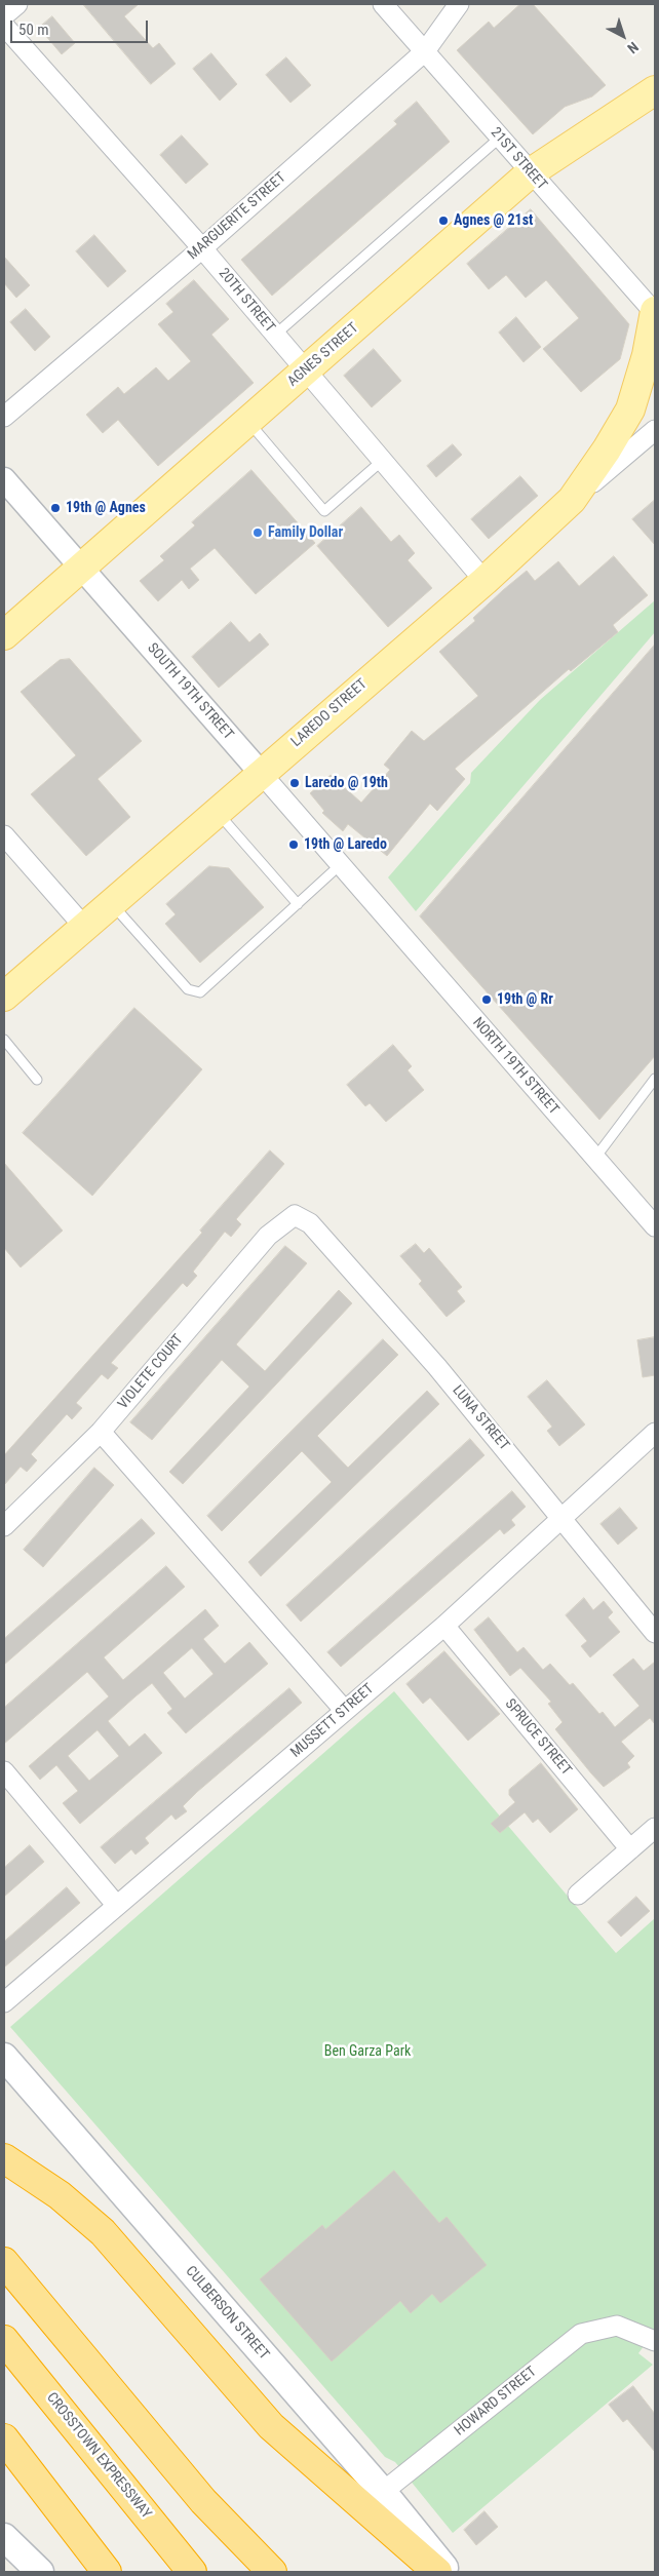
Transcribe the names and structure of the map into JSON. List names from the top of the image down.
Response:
{
  "streets": {
    "highway": ["CROSSTOWN EXPRESSWAY"],
    "main road": ["AGNES STREET", "LAREDO STREET", "CULBERSON STREET"],
    "street": [
      "21ST STREET",
      "MARGUERITE STREET",
      "20TH STREET",
      "SOUTH 19TH STREET",
      "NORTH 19TH STREET",
      "VIOLETE COURT",
      "LUNA STREET",
      "MUSSETT STREET",
      "SPRUCE STREET",
      "HOWARD STREET"
    ]
  },
  "crossings": [
    ["21ST STREET", "MARGUERITE STREET"],
    ["21ST STREET", "AGNES STREET"],
    ["MARGUERITE STREET", "20TH STREET"],
    ["20TH STREET", "AGNES STREET"],
    ["20TH STREET", "LAREDO STREET"],
    ["AGNES STREET", "SOUTH 19TH STREET"],
    ["SOUTH 19TH STREET", "LAREDO STREET"],
    ["SOUTH 19TH STREET", "NORTH 19TH STREET"],
    ["VIOLETE COURT", "LUNA STREET"],
    ["LUNA STREET", "MUSSETT STREET"],
    ["MUSSETT STREET", "SPRUCE STREET"],
    ["CULBERSON STREET", "HOWARD STREET"]
  ],
  "parks": ["Ben Garza Park"],
  "places": [
    "Agnes @ 21st",
    "19th @ Agnes",
    "Family Dollar",
    "Laredo @ 19th",
    "19th @ Laredo",
    "19th @ Rr"
  ],
  "scale_bar": "50 m",
  "north": "bottom right"
}
